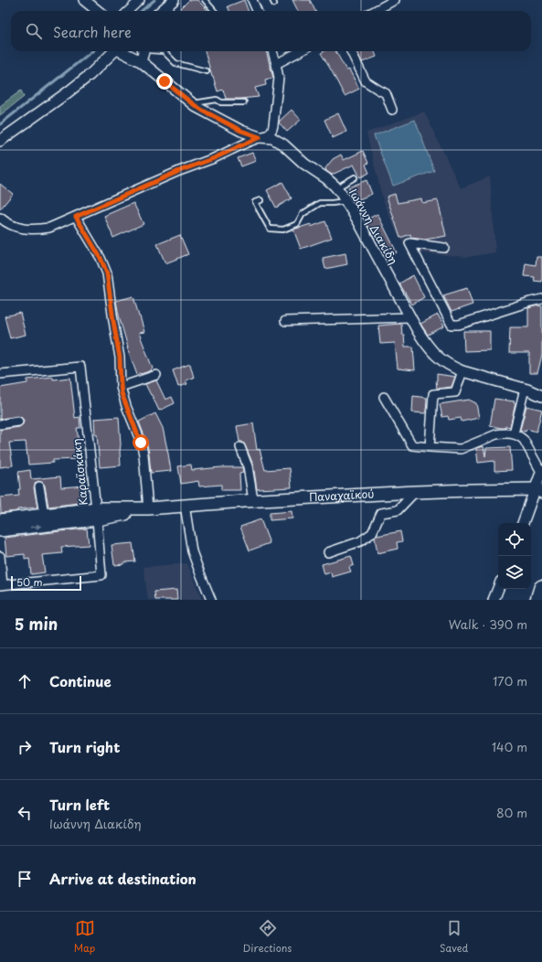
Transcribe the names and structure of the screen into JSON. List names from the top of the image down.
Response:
{
  "streets": {
    "main road": ["Παναχαϊκού"],
    "street": ["Ιωάννη Διακίδη", "Καραϊσκάκη"]
  },
  "crossings": [
    ["Καραϊσκάκη", "Παναχαϊκού"]
  ],
  "scale_bar": "50 m",
  "page": {
    "search": "Search here",
    "scale": "50 m",
    "heading": ["5 min", "Walk · 390 m"],
    "list": [
      ["Continue", "170 m"],
      ["Turn right", "140 m"],
      ["Turn left", "Ιωάννη Διακίδη", "80 m"],
      "Arrive at destination"
    ],
    "nav": ["Map", "Directions", "Saved"]
  }
}
